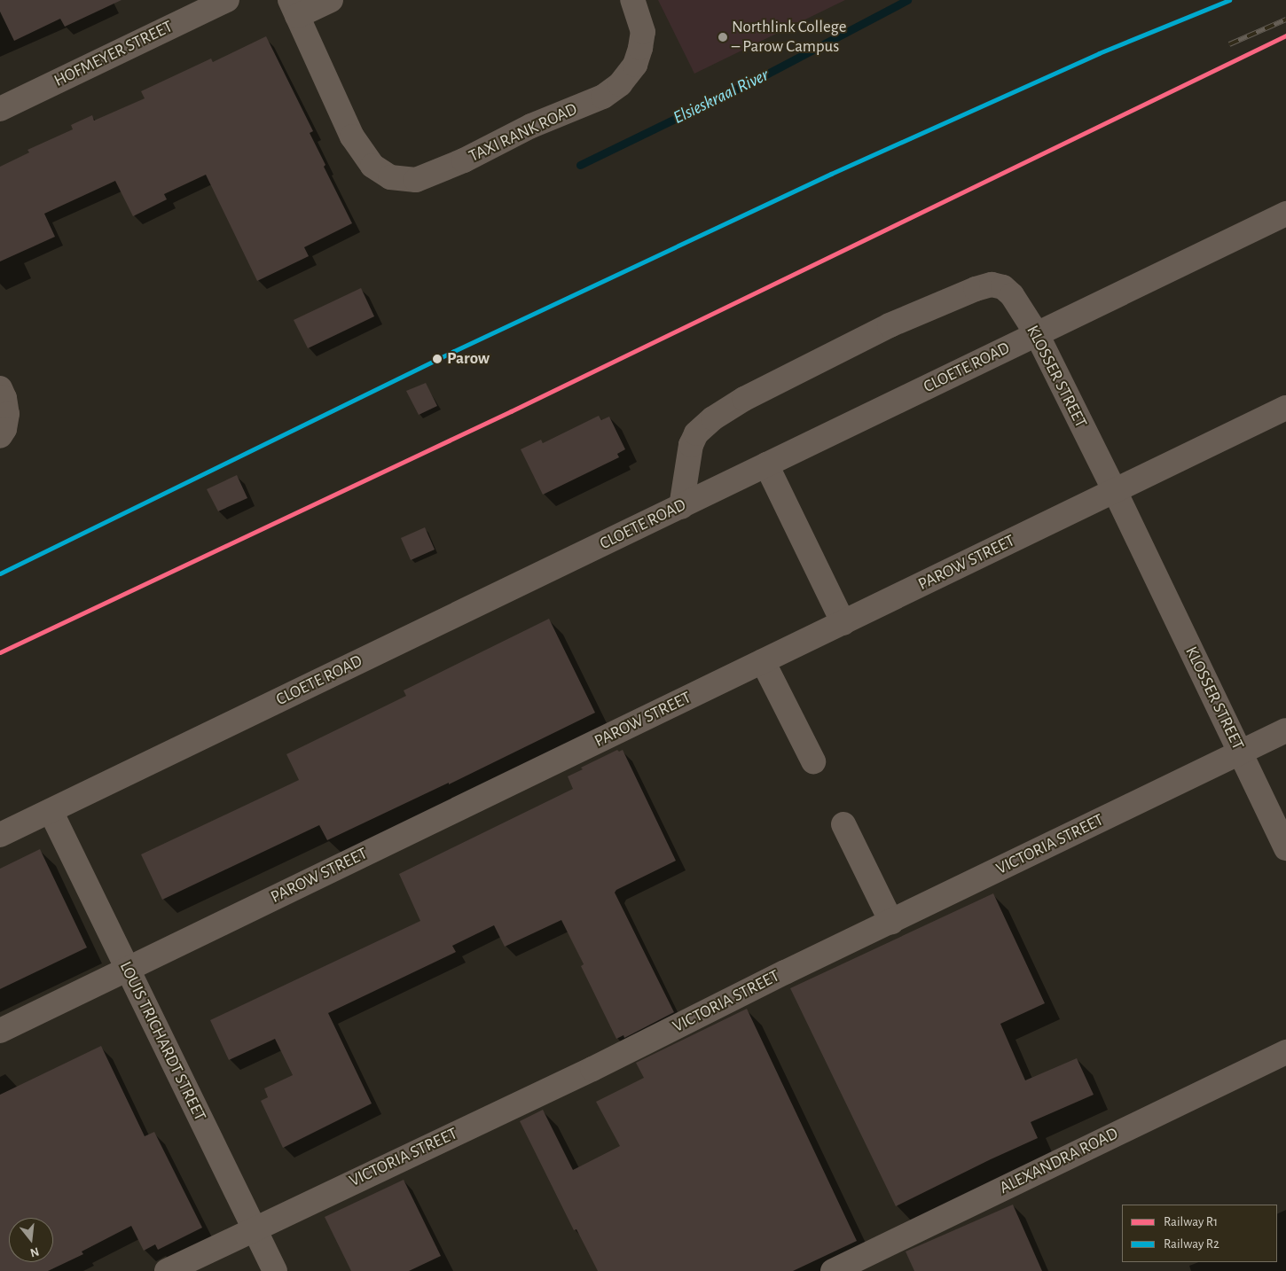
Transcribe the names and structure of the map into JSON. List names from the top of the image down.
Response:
{
  "streets": {
    "street": [
      "HOFMEYER STREET",
      "TAXI RANK ROAD",
      "CLOETE ROAD",
      "KLOSSER STREET",
      "PAROW STREET",
      "VICTORIA STREET",
      "LOUIS TRICHARDT STREET",
      "ALEXANDRA ROAD"
    ]
  },
  "crossings": [
    ["CLOETE ROAD", "KLOSSER STREET"],
    ["CLOETE ROAD", "LOUIS TRICHARDT STREET"],
    ["KLOSSER STREET", "PAROW STREET"],
    ["KLOSSER STREET", "VICTORIA STREET"],
    ["PAROW STREET", "LOUIS TRICHARDT STREET"],
    ["VICTORIA STREET", "LOUIS TRICHARDT STREET"]
  ],
  "water": ["Elsieskraal River"],
  "places": ["Northlink College – Parow Campus", "Parow"],
  "lines": ["rail line R2", "rail line R1"],
  "legend": ["Railway R1", "Railway R2"],
  "north": "bottom"
}
